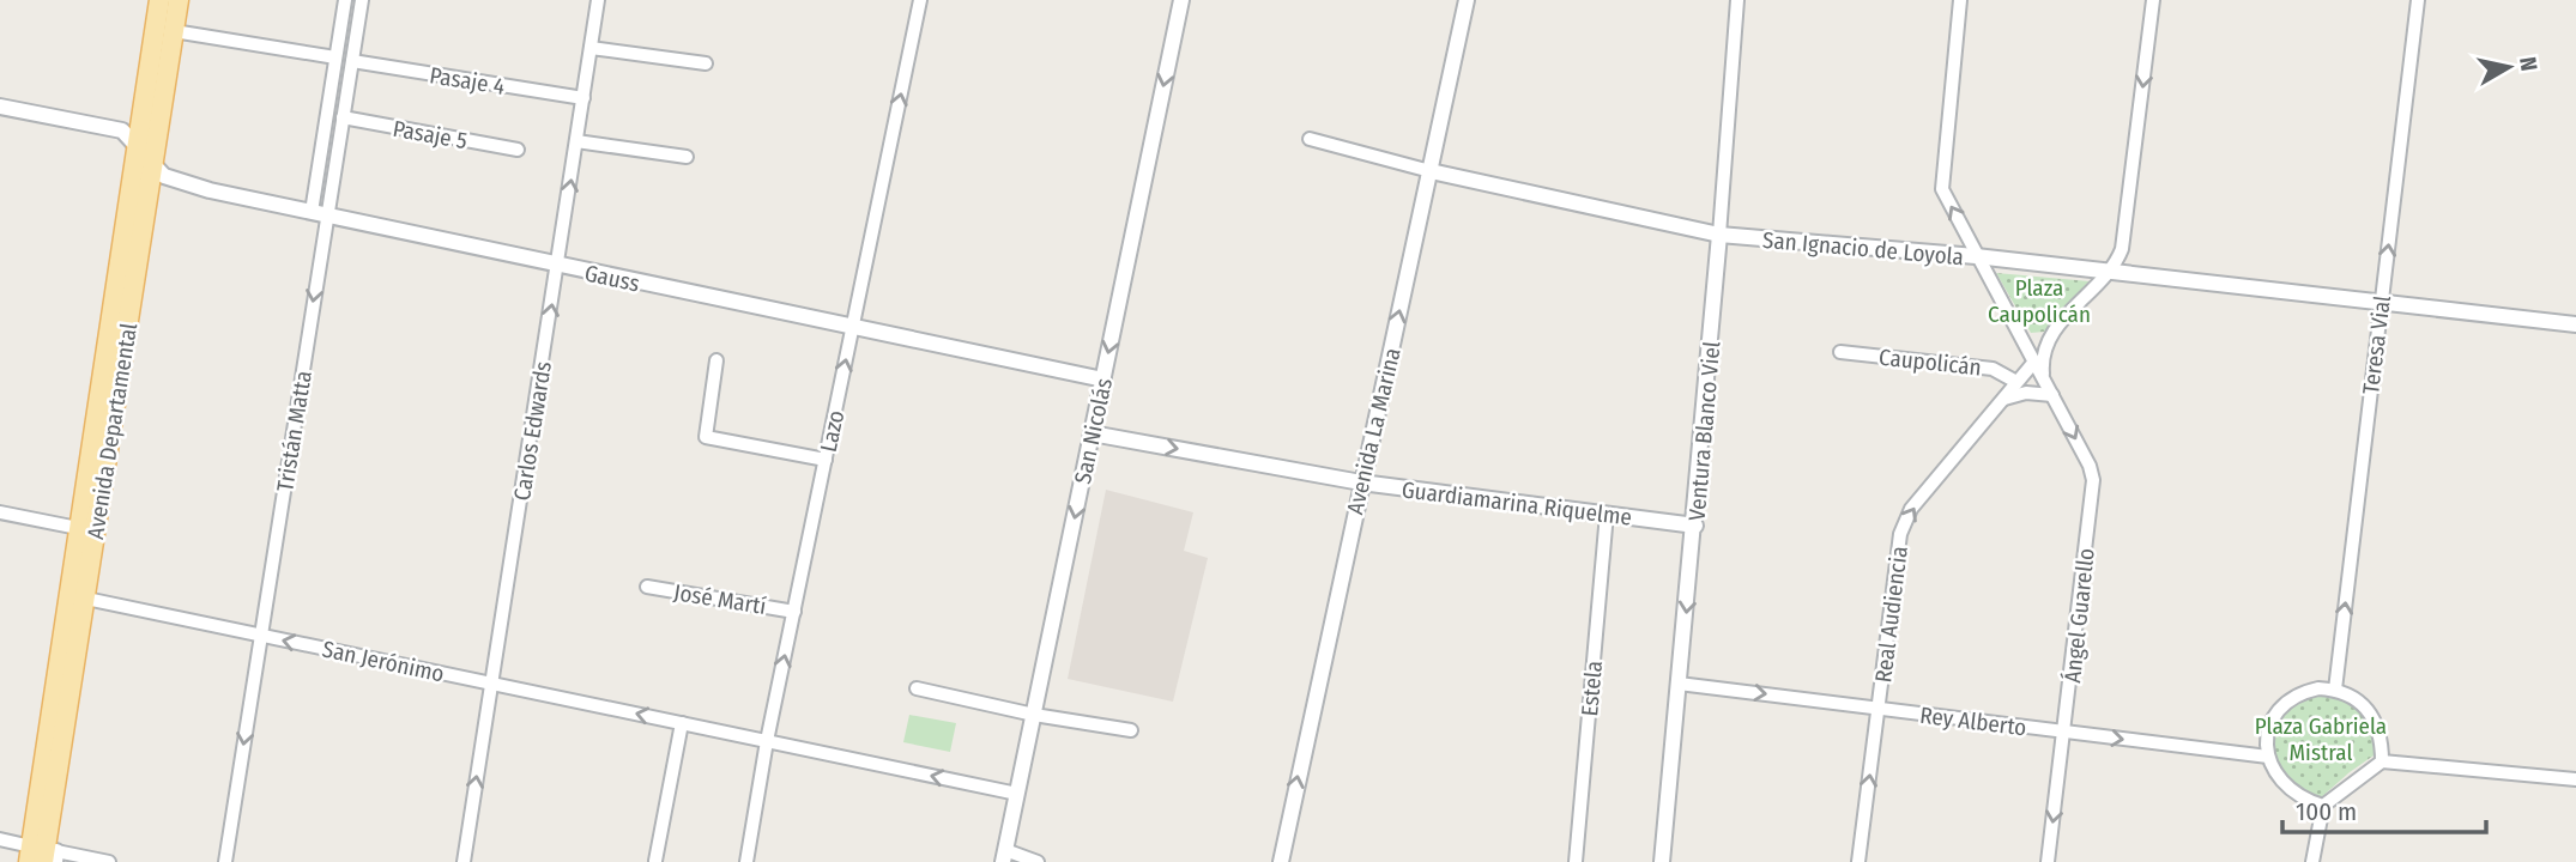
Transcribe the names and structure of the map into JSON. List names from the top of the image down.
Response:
{
  "streets": {
    "main road": ["Avenida Departamental"],
    "street": [
      "Pasaje 4",
      "Pasaje 5",
      "San Ignacio de Loyola",
      "Gauss",
      "Teresa Vial",
      "Caupolicán",
      "Tristán Matta",
      "Carlos Edwards",
      "Lazo",
      "San Nicolás",
      "Avenida La Marina",
      "Ventura Blanco Viel",
      "Guardiamarina Riquelme",
      "José Martí",
      "Real Audiencia",
      "Ángel Guarello",
      "San Jerónimo",
      "Estela",
      "Rey Alberto"
    ]
  },
  "crossings": [
    ["Pasaje 4", "Tristán Matta"],
    ["Pasaje 4", "Carlos Edwards"],
    ["Pasaje 5", "Tristán Matta"],
    ["San Ignacio de Loyola", "Teresa Vial"],
    ["San Ignacio de Loyola", "Avenida La Marina"],
    ["San Ignacio de Loyola", "Ventura Blanco Viel"],
    ["Gauss", "Avenida Departamental"],
    ["Gauss", "Tristán Matta"],
    ["Gauss", "Carlos Edwards"],
    ["Gauss", "Lazo"],
    ["Gauss", "San Nicolás"],
    ["Teresa Vial", "Rey Alberto"],
    ["Caupolicán", "Real Audiencia"],
    ["Avenida Departamental", "San Jerónimo"],
    ["Tristán Matta", "San Jerónimo"],
    ["Carlos Edwards", "San Jerónimo"],
    ["Lazo", "José Martí"],
    ["Lazo", "San Jerónimo"],
    ["San Nicolás", "Guardiamarina Riquelme"],
    ["San Nicolás", "San Jerónimo"],
    ["Avenida La Marina", "Guardiamarina Riquelme"],
    ["Ventura Blanco Viel", "Guardiamarina Riquelme"],
    ["Ventura Blanco Viel", "Rey Alberto"],
    ["Guardiamarina Riquelme", "Estela"],
    ["Real Audiencia", "Ángel Guarello"],
    ["Real Audiencia", "Rey Alberto"],
    ["Ángel Guarello", "Rey Alberto"]
  ],
  "one_way": [
    "Teresa Vial",
    "Tristán Matta",
    "Carlos Edwards",
    "Lazo",
    "San Nicolás",
    "Avenida La Marina",
    "Guardiamarina Riquelme",
    "Real Audiencia",
    "Ángel Guarello",
    "San Jerónimo",
    "Rey Alberto"
  ],
  "parks": ["Plaza Caupolicán", "Plaza Gabriela Mistral"],
  "scale_bar": "100 m",
  "north": "right"
}
